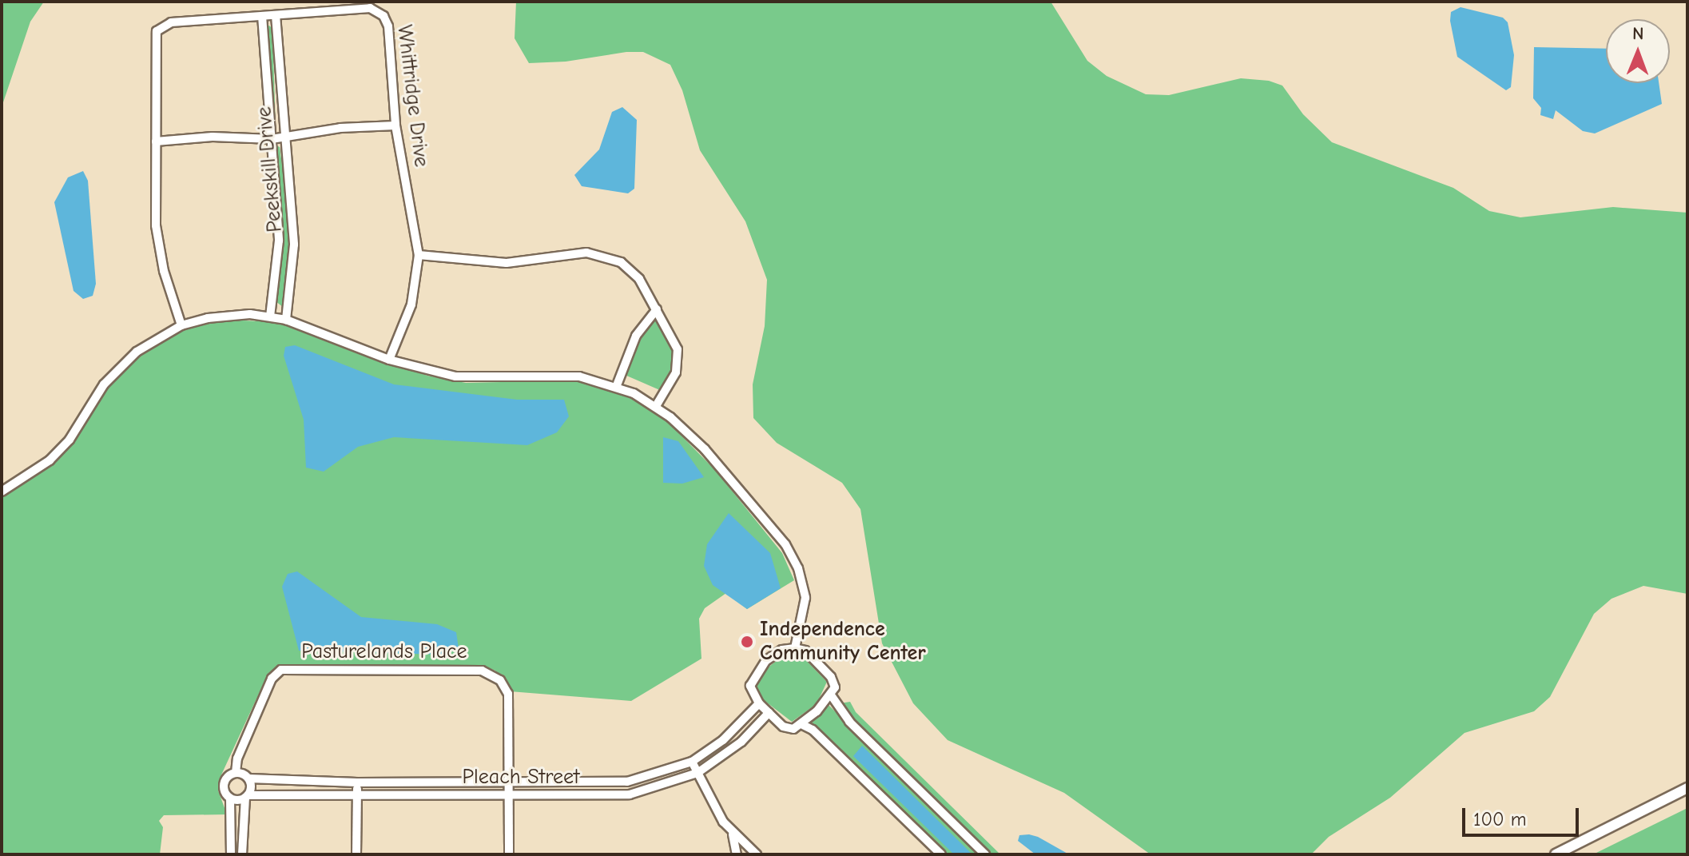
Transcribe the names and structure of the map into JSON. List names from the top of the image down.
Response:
{
  "streets": {
    "street": [
      "Whittridge Drive",
      "Peekskill Drive",
      "Pasturelands Place",
      "Pleach Street"
    ]
  },
  "crossings": [
    ["Whittridge Drive", "Peekskill Drive"],
    ["Pasturelands Place", "Pleach Street"]
  ],
  "places": ["Independence Community Center"],
  "scale_bar": "100 m",
  "north": "top"
}
